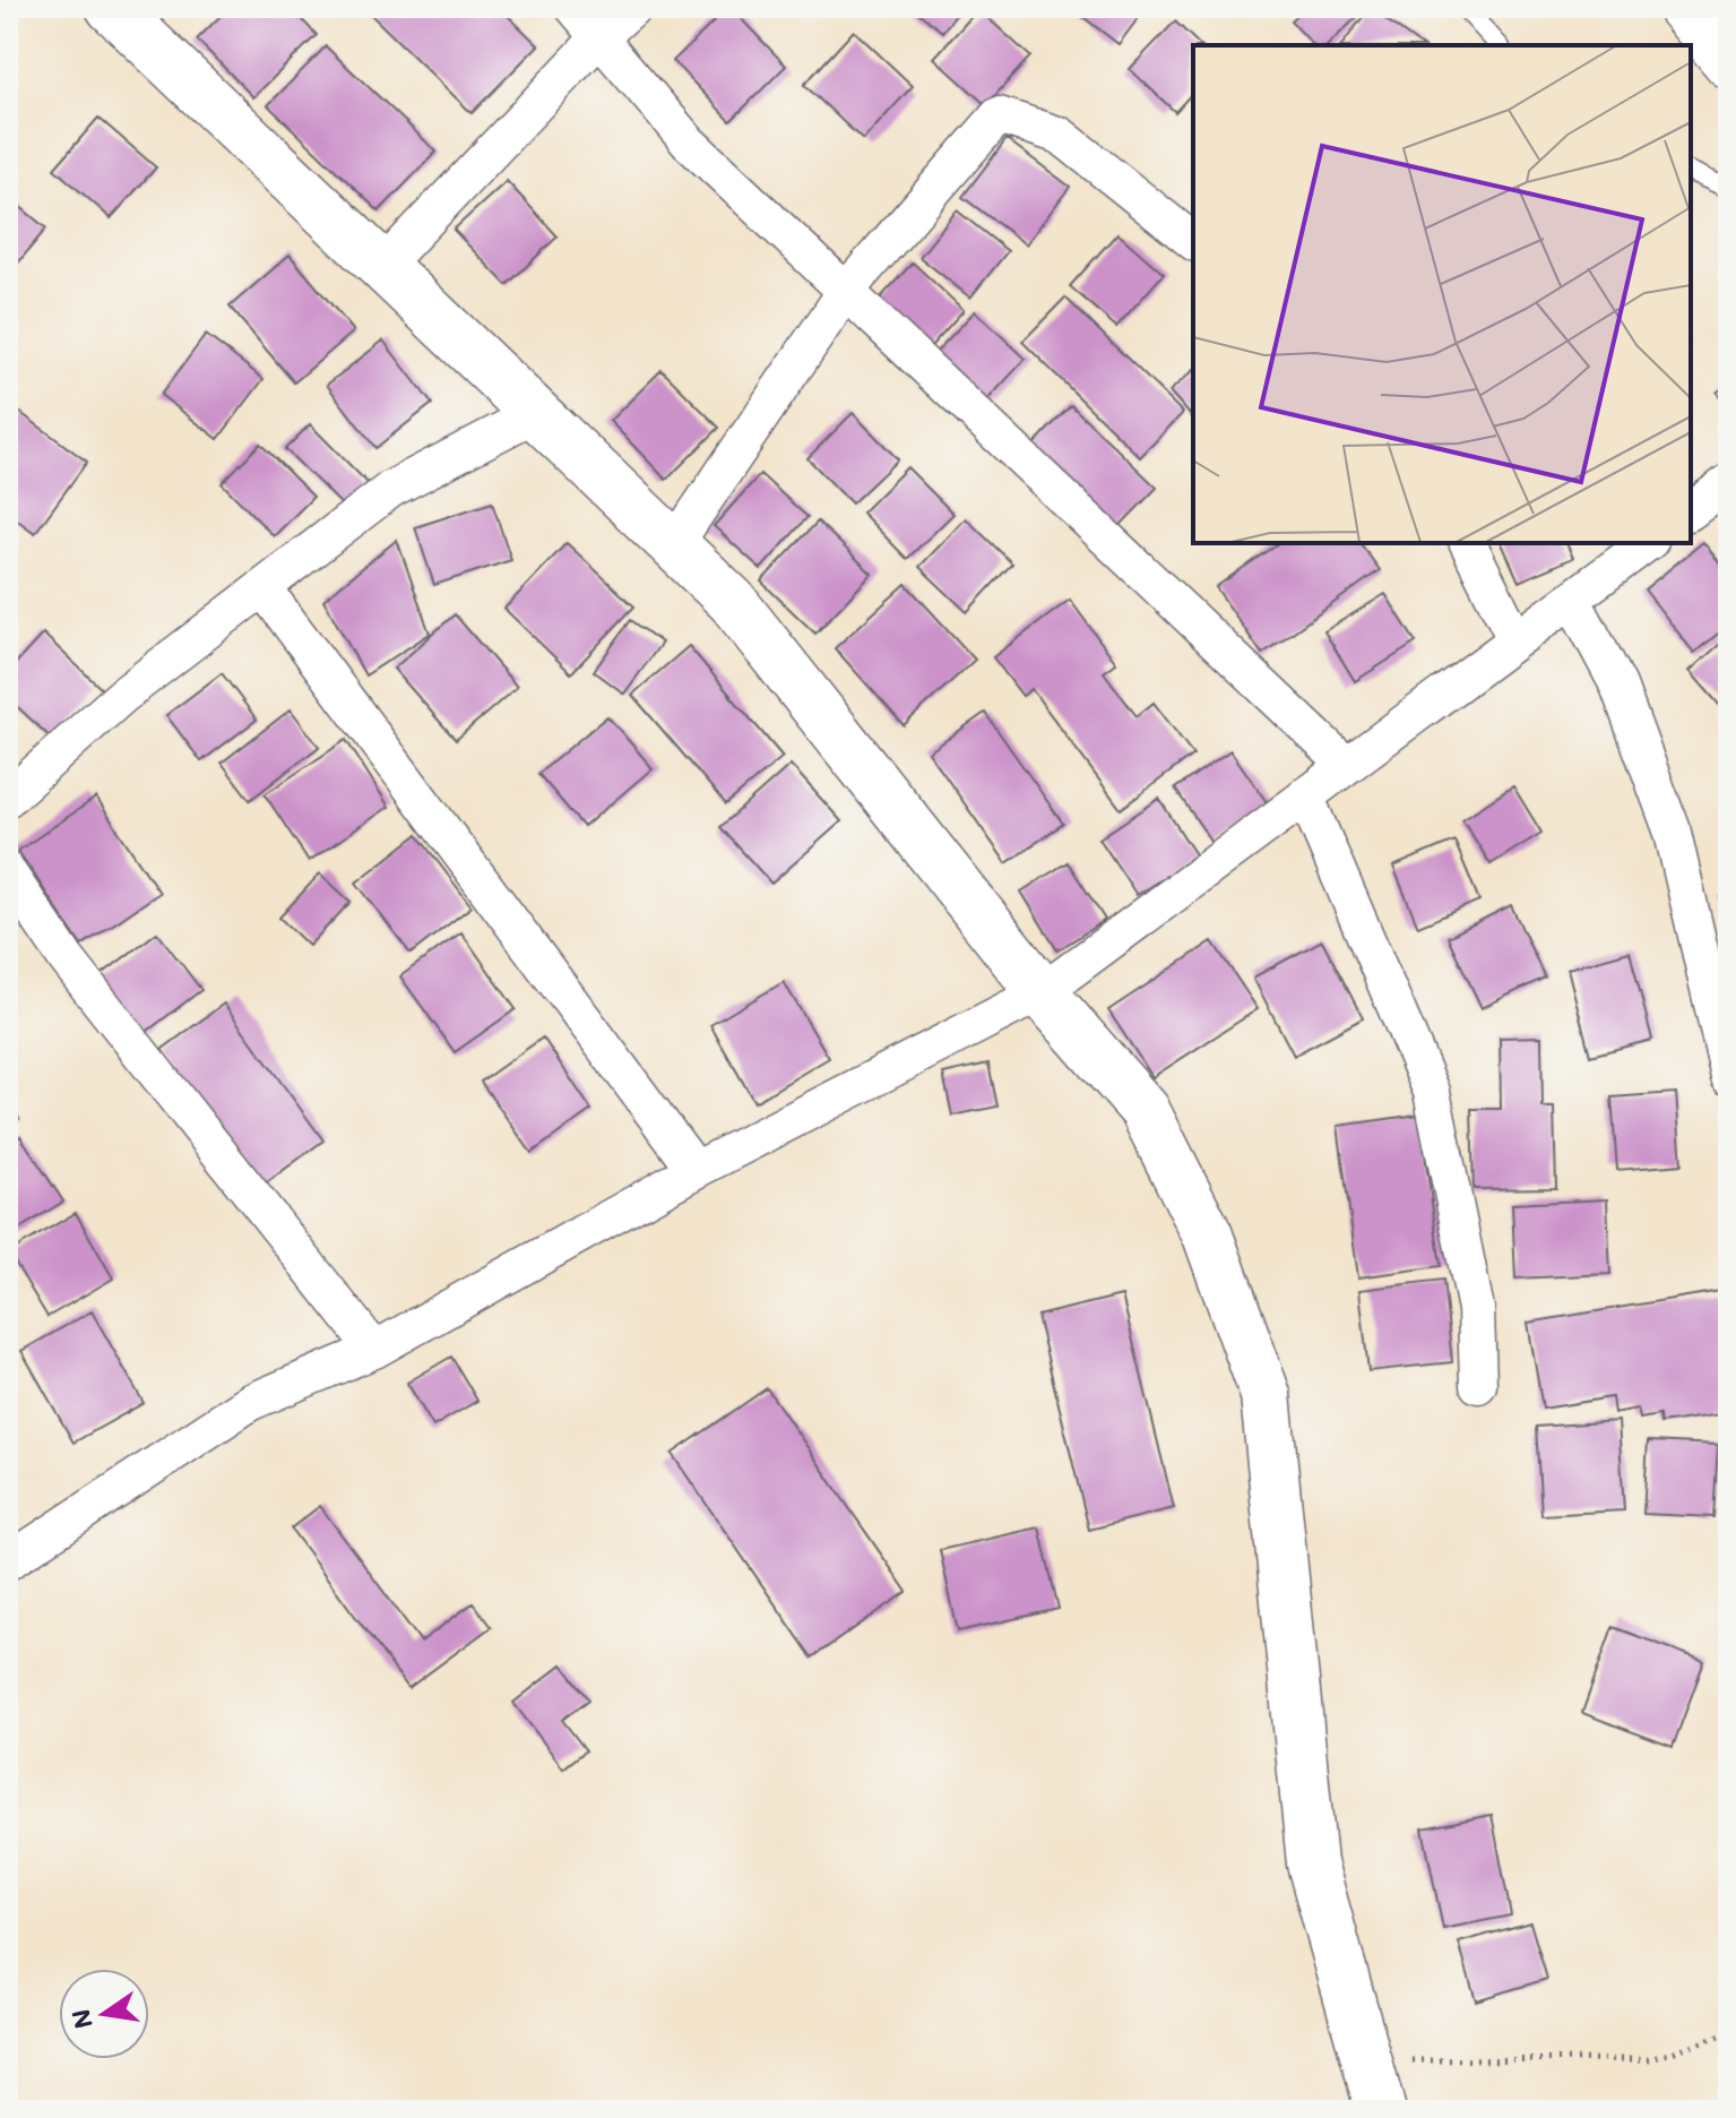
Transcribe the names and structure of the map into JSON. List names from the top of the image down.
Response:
{
  "north": "left"
}
